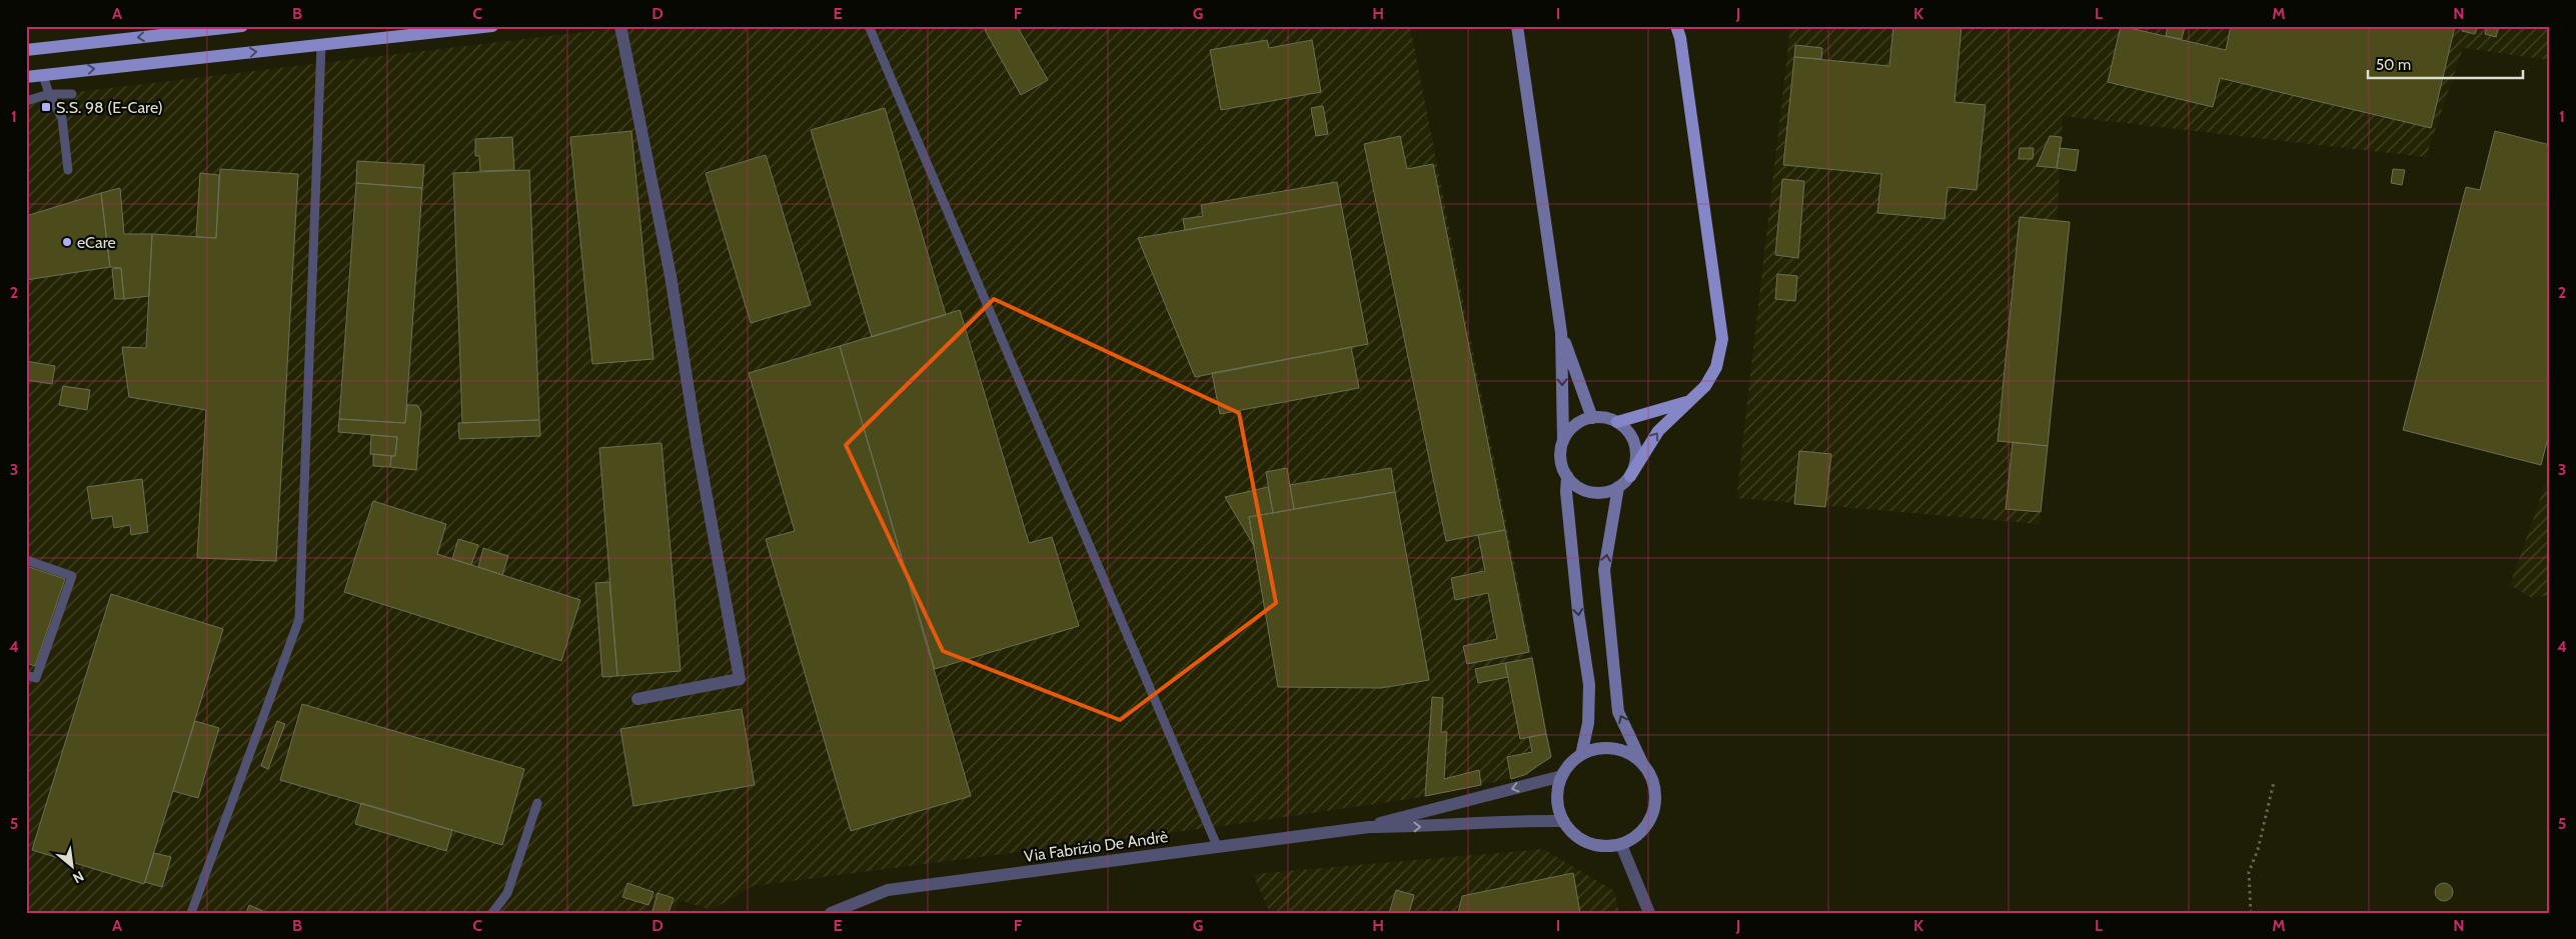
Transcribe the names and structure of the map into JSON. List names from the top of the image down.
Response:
{
  "streets": {
    "street": ["Via Fabrizio De Andrè"]
  },
  "places": {
    "transit": ["S.S. 98 (E-Care)"],
    "other": ["eCare"]
  },
  "scale_bar": "50 m",
  "north": "bottom right",
  "grid": {
    "columns": [
      "A",
      "B",
      "C",
      "D",
      "E",
      "F",
      "G",
      "H",
      "I",
      "J",
      "K",
      "L",
      "M",
      "N"
    ],
    "rows": [
      "1",
      "2",
      "3",
      "4",
      "5"
    ]
  }
}
